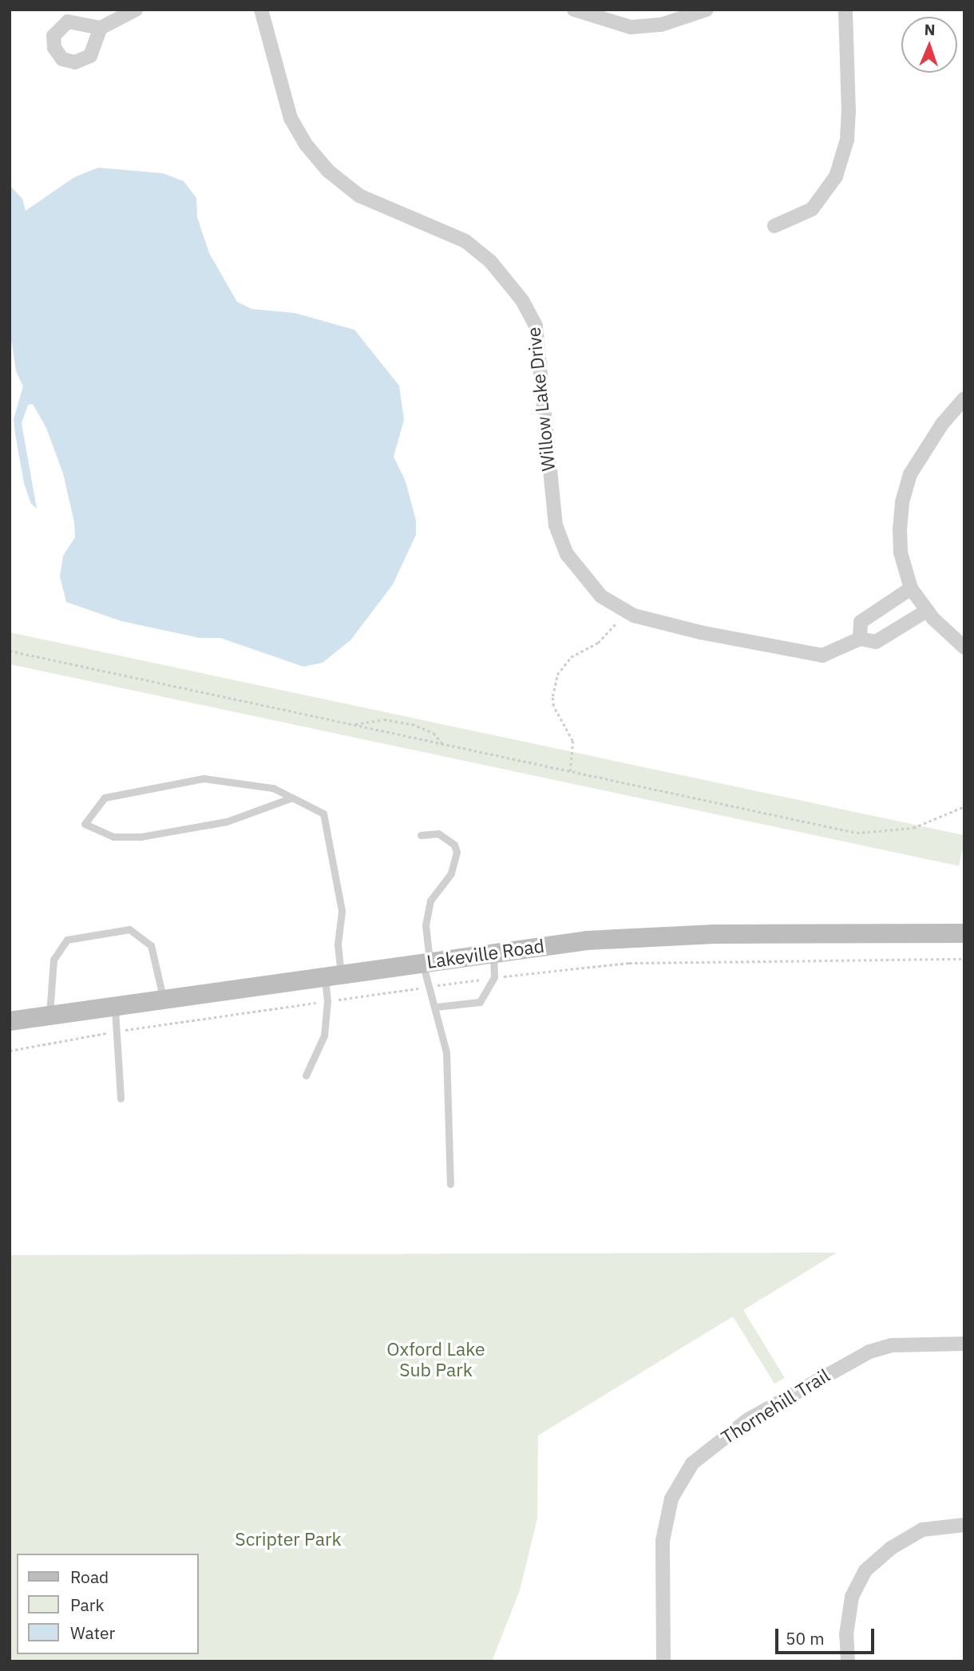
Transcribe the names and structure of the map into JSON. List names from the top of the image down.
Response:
{
  "streets": {
    "main road": ["Lakeville Road"],
    "street": ["Willow Lake Drive", "Thornehill Trail"]
  },
  "parks": ["Oxford Lake Sub Park", "Scripter Park"],
  "legend": ["Road", "Park", "Water"],
  "scale_bar": "50 m",
  "north": "top"
}
